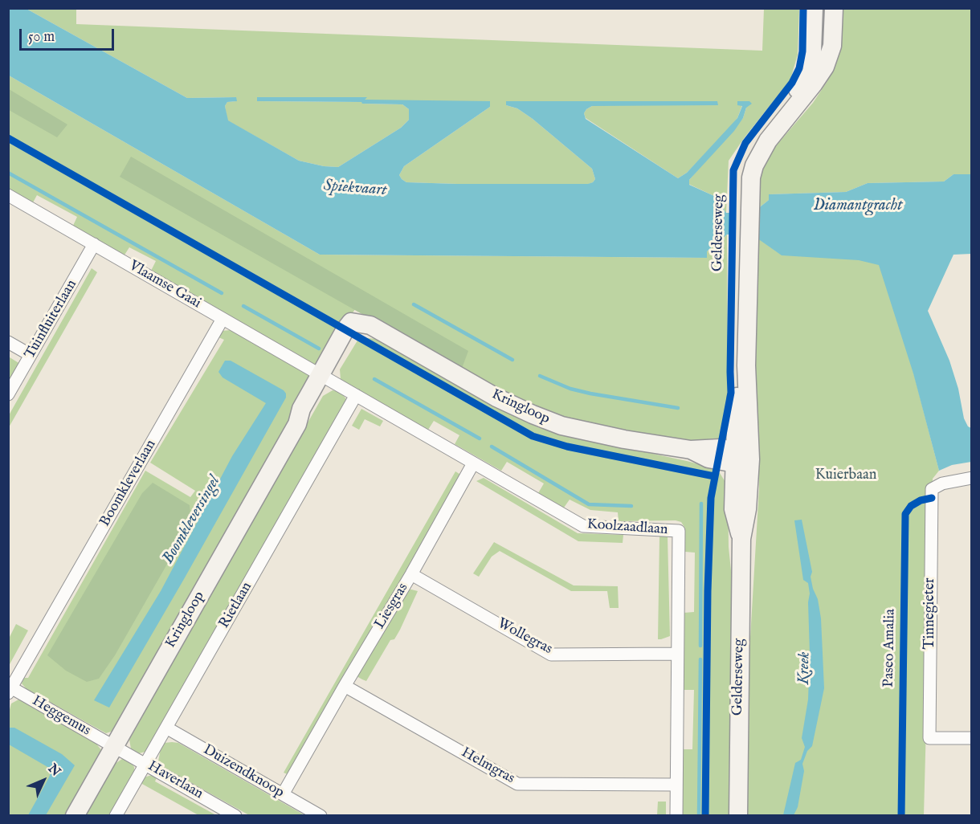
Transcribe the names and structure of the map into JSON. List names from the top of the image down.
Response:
{
  "streets": {
    "street": [
      "Gelderseweg",
      "Vlaamse Gaai",
      "Tuinfluiterlaan",
      "Kringloop",
      "Boomkleverlaan",
      "Koolzaadlaan",
      "Rietlaan",
      "Liesgras",
      "Tinnegieter",
      "Wollegras",
      "Heggemus",
      "Helmgras",
      "Duizendknoop",
      "Haverlaan"
    ],
    "cycle path": ["Paseo Amalia"]
  },
  "crossings": [
    ["Gelderseweg", "Kringloop"],
    ["Vlaamse Gaai", "Tuinfluiterlaan"],
    ["Vlaamse Gaai", "Kringloop"],
    ["Vlaamse Gaai", "Boomkleverlaan"],
    ["Vlaamse Gaai", "Koolzaadlaan"],
    ["Kringloop", "Koolzaadlaan"],
    ["Kringloop", "Heggemus"],
    ["Kringloop", "Haverlaan"],
    ["Boomkleverlaan", "Heggemus"],
    ["Koolzaadlaan", "Rietlaan"],
    ["Koolzaadlaan", "Liesgras"],
    ["Koolzaadlaan", "Wollegras"],
    ["Koolzaadlaan", "Helmgras"],
    ["Rietlaan", "Duizendknoop"],
    ["Rietlaan", "Haverlaan"],
    ["Liesgras", "Wollegras"],
    ["Liesgras", "Helmgras"],
    ["Liesgras", "Duizendknoop"],
    ["Heggemus", "Haverlaan"]
  ],
  "water": [
    "Spiekvaart",
    "Diamantgracht",
    "Boomkleversingel",
    "Kreek"
  ],
  "parks": ["Kuierbaan"],
  "scale_bar": "50 m",
  "north": "top right"
}
